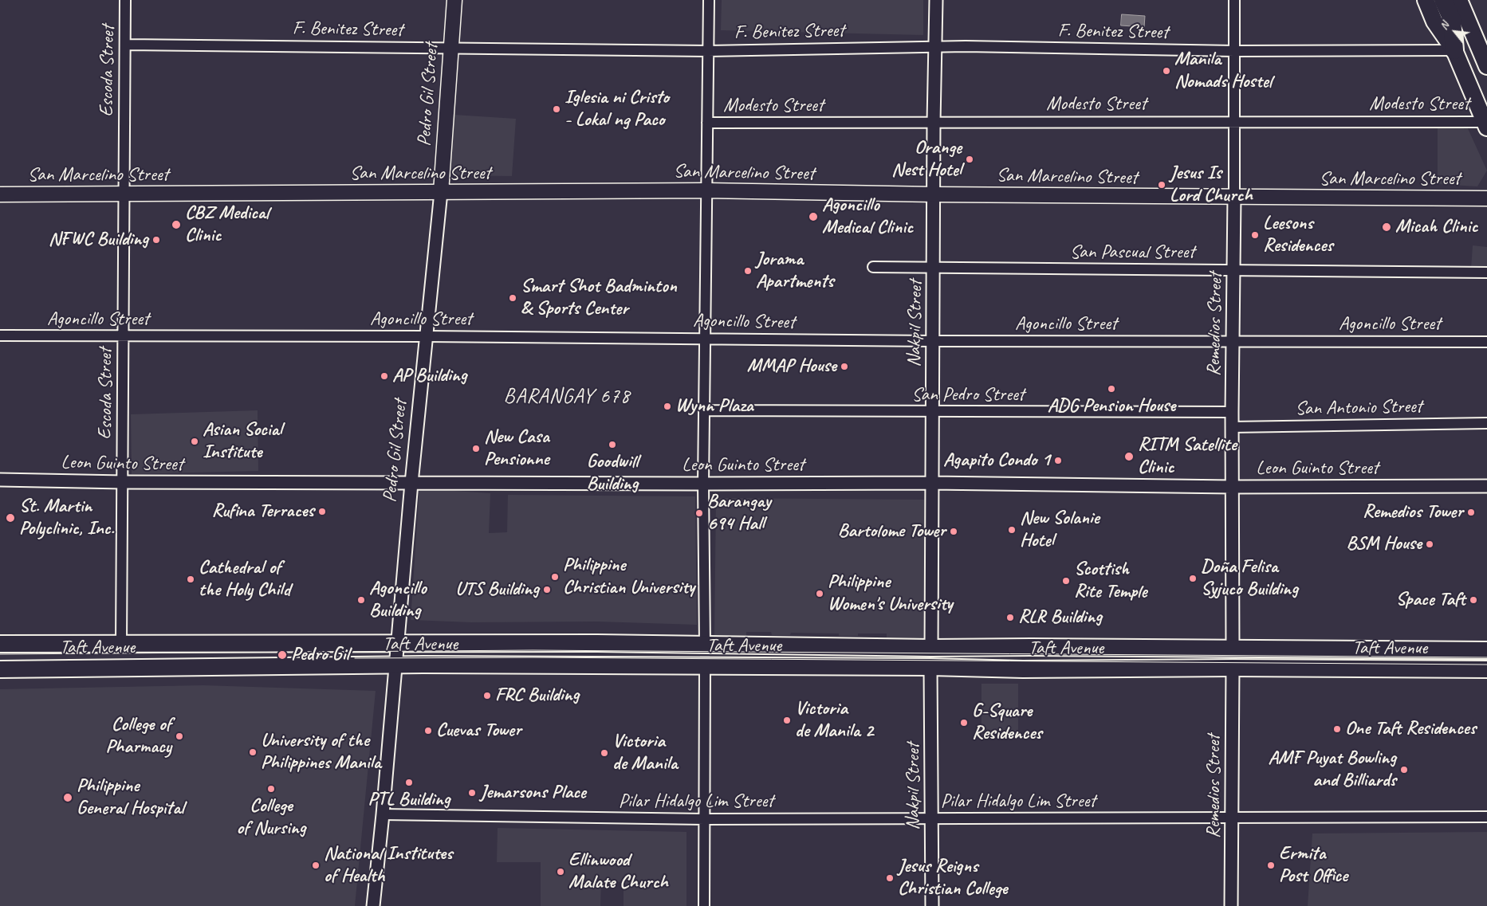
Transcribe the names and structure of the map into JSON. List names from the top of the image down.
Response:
{
  "streets": {
    "main road": ["Pedro Gil Street", "San Marcelino Street", "Taft Avenue"],
    "street": [
      "F. Benitez Street",
      "Escoda Street",
      "Modesto Street",
      "San Pascual Street",
      "Agoncillo Street",
      "Nakpil Street",
      "Remedios Street",
      "San Pedro Street",
      "San Antonio Street",
      "Leon Guinto Street",
      "Pilar Hidalgo Lim Street"
    ]
  },
  "crossings": [
    ["F. Benitez Street", "Escoda Street"],
    ["F. Benitez Street", "Pedro Gil Street"],
    ["F. Benitez Street", "Nakpil Street"],
    ["F. Benitez Street", "Remedios Street"],
    ["Escoda Street", "San Marcelino Street"],
    ["Escoda Street", "Agoncillo Street"],
    ["Escoda Street", "Leon Guinto Street"],
    ["Escoda Street", "Taft Avenue"],
    ["Pedro Gil Street", "San Marcelino Street"],
    ["Pedro Gil Street", "Agoncillo Street"],
    ["Pedro Gil Street", "Leon Guinto Street"],
    ["Pedro Gil Street", "Taft Avenue"],
    ["Pedro Gil Street", "Pilar Hidalgo Lim Street"],
    ["Modesto Street", "Nakpil Street"],
    ["Modesto Street", "Remedios Street"],
    ["San Marcelino Street", "Nakpil Street"],
    ["San Marcelino Street", "Remedios Street"],
    ["San Pascual Street", "Nakpil Street"],
    ["San Pascual Street", "Remedios Street"],
    ["Agoncillo Street", "Nakpil Street"],
    ["Agoncillo Street", "Remedios Street"],
    ["Nakpil Street", "San Pedro Street"],
    ["Nakpil Street", "Leon Guinto Street"],
    ["Nakpil Street", "Taft Avenue"],
    ["Nakpil Street", "Pilar Hidalgo Lim Street"],
    ["Remedios Street", "San Pedro Street"],
    ["Remedios Street", "San Antonio Street"],
    ["Remedios Street", "Leon Guinto Street"],
    ["Remedios Street", "Taft Avenue"],
    ["Remedios Street", "Pilar Hidalgo Lim Street"]
  ],
  "districts": ["BARANGAY 678"],
  "places": [
    "Manila Nomads Hostel",
    "Iglesia ni Cristo - Lokal ng Paco",
    "Orange Nest Hotel",
    "Jesus Is Lord Church",
    "Agoncillo Medical Clinic",
    "CBZ Medical Clinic",
    "Micah Clinic",
    "Leesons Residences",
    "NFWC Building",
    "Jorama Apartments",
    "Smart Shot Badminton & Sports Center",
    "MMAP House",
    "AP Building",
    "ADG Pension House",
    "Wynn Plaza",
    "Asian Social Institute",
    "Goodwill Building",
    "New Casa Pensionne",
    "RITM Satellite Clinic",
    "Agapito Condo 1",
    "Rufina Terraces",
    "Remedios Tower",
    "Barangay 694 Hall",
    "St. Martin Polyclinic, Inc.",
    "New Solanie Hotel",
    "Bartolome Tower",
    "BSM House",
    "Philippine Christian University",
    "Doña Felisa Syjuco Building",
    "Cathedral of the Holy Child",
    "Scottish Rite Temple",
    "UTS Building",
    "Philippine Women's University",
    "Agoncillo Building",
    "Space Taft",
    "RLR Building",
    "Pedro Gil",
    "FRC Building",
    "Victoria de Manila 2",
    "G-Square Residences",
    "One Taft Residences",
    "Cuevas Tower",
    "College of Pharmacy",
    "University of the Philippines Manila",
    "Victoria de Manila",
    "AMF Puyat Bowling and Billiards",
    "PTL Building",
    "College of Nursing",
    "Jemarsons Place",
    "Philippine General Hospital",
    "National Institutes of Health",
    "Ermita Post Office",
    "Ellinwood Malate Church",
    "Jesus Reigns Christian College"
  ],
  "north": "top left"
}
